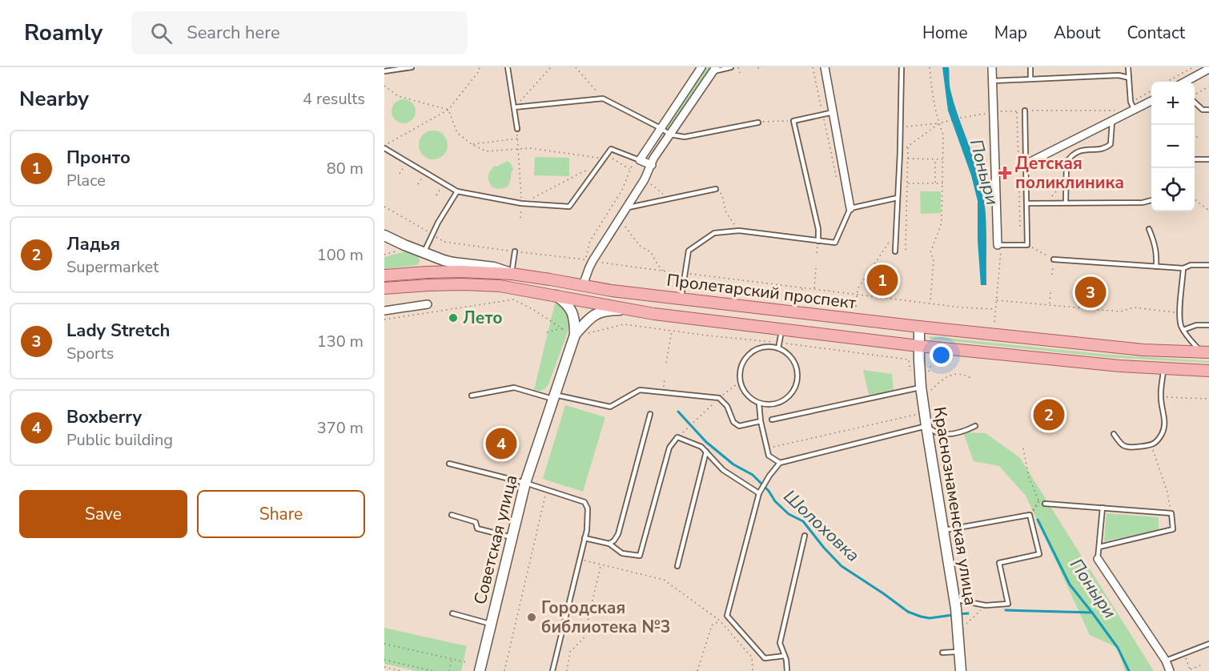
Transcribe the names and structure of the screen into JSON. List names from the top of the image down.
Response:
{
  "streets": {
    "main road": ["Пролетарский проспект", "Краснознаменская улица", "Советская улица"]
  },
  "crossings": [
    ["Пролетарский проспект", "Краснознаменская улица"]
  ],
  "water": ["Поныри", "Шолоховка"],
  "places": {
    "health": ["Детская поликлиника"],
    "other": ["Лето", "Городская библиотека №3"]
  },
  "page": {
    "header": "Roamly",
    "search": "Search here",
    "nav": [
      "Home",
      "Map",
      "About",
      "Contact"
    ],
    "heading": ["Nearby", "4 results"],
    "map_buttons": ["+", "−"],
    "list": [
      {
        "mark": "1",
        "name": "Пронто",
        "note": "Place",
        "value": "80 m"
      },
      {
        "mark": "2",
        "name": "Ладья",
        "note": "Supermarket",
        "value": "100 m"
      },
      {
        "mark": "3",
        "name": "Lady Stretch",
        "note": "Sports",
        "value": "130 m"
      },
      {
        "mark": "4",
        "name": "Boxberry",
        "note": "Public building",
        "value": "370 m"
      }
    ],
    "pins": [
      "1",
      "3",
      "2",
      "4"
    ],
    "buttons": ["Save", "Share"]
  }
}
